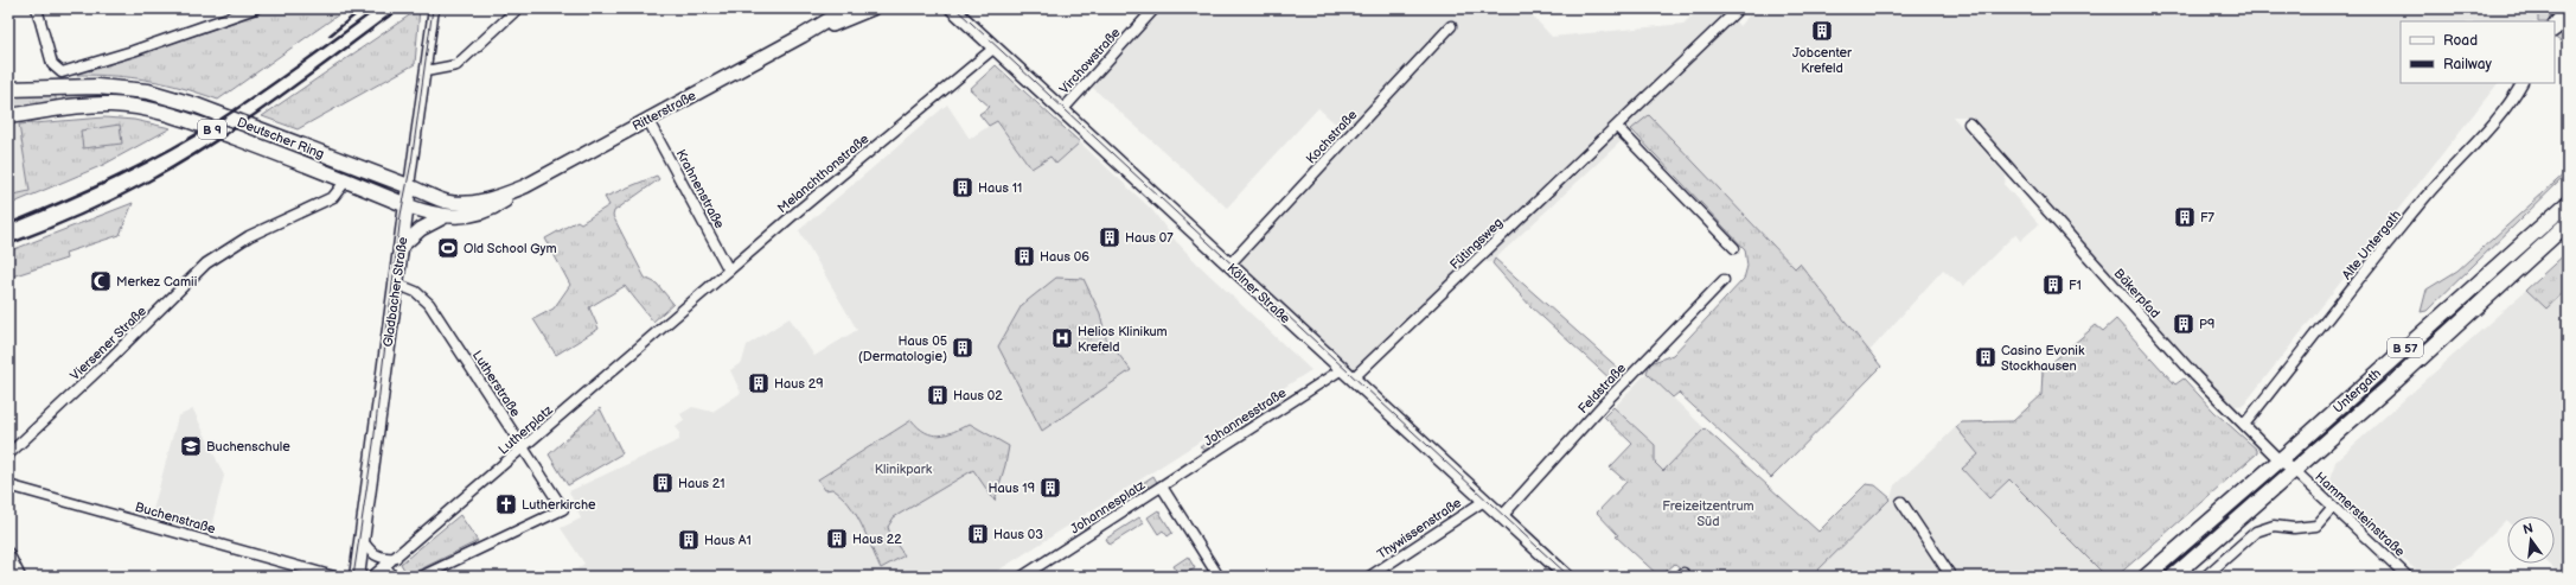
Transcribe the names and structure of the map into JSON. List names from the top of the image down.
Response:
{
  "streets": {
    "main road": [
      "Ritterstraße",
      "B 9",
      "Deutscher Ring",
      "Gladbacher Straße",
      "Kölner Straße",
      "B 57",
      "Untergath"
    ],
    "street": [
      "Virchowstraße",
      "Kochstraße",
      "Melanchthonstraße",
      "Krahnenstraße",
      "Fütingsweg",
      "Alte Untergath",
      "Bäkerpfad",
      "Viersener Straße",
      "Lutherstraße",
      "Feldstraße",
      "Johannesstraße",
      "Lutherplatz",
      "Johannesplatz",
      "Hammersteinstraße",
      "Buchenstraße",
      "Thywissenstraße"
    ]
  },
  "crossings": [
    ["Virchowstraße", "Kölner Straße"],
    ["Ritterstraße", "Deutscher Ring"],
    ["Ritterstraße", "Krahnenstraße"],
    ["Ritterstraße", "Gladbacher Straße"],
    ["Kochstraße", "Kölner Straße"],
    ["Deutscher Ring", "Gladbacher Straße"],
    ["Deutscher Ring", "Viersener Straße"],
    ["Melanchthonstraße", "Krahnenstraße"],
    ["Melanchthonstraße", "Kölner Straße"],
    ["Melanchthonstraße", "Lutherplatz"],
    ["Fütingsweg", "Kölner Straße"],
    ["Alte Untergath", "Bäkerpfad"],
    ["Gladbacher Straße", "Lutherstraße"],
    ["Kölner Straße", "Feldstraße"],
    ["Kölner Straße", "Johannesstraße"],
    ["Kölner Straße", "Thywissenstraße"],
    ["Bäkerpfad", "Untergath"],
    ["Bäkerpfad", "Hammersteinstraße"],
    ["Lutherstraße", "Lutherplatz"],
    ["Untergath", "Hammersteinstraße"],
    ["Johannesstraße", "Johannesplatz"]
  ],
  "parks": ["Klinikpark", "Freizeitzentrum Süd"],
  "places": {
    "building": [
      "Jobcenter Krefeld",
      "Haus 11",
      "F7",
      "Haus 07",
      "Haus 06",
      "F1",
      "P9",
      "Haus 05 (Dermatologie)",
      "Casino Evonik Stockhausen",
      "Haus 29",
      "Haus 02",
      "Haus 21",
      "Haus 19",
      "Haus 03",
      "Haus 22",
      "Haus A1"
    ],
    "sports": ["Old School Gym"],
    "mosque": ["Merkez Camii"],
    "hospital": ["Helios Klinikum Krefeld"],
    "school or university": ["Buchenschule"],
    "church": ["Lutherkirche"]
  },
  "legend": ["Road", "Railway"],
  "north": "top"
}
